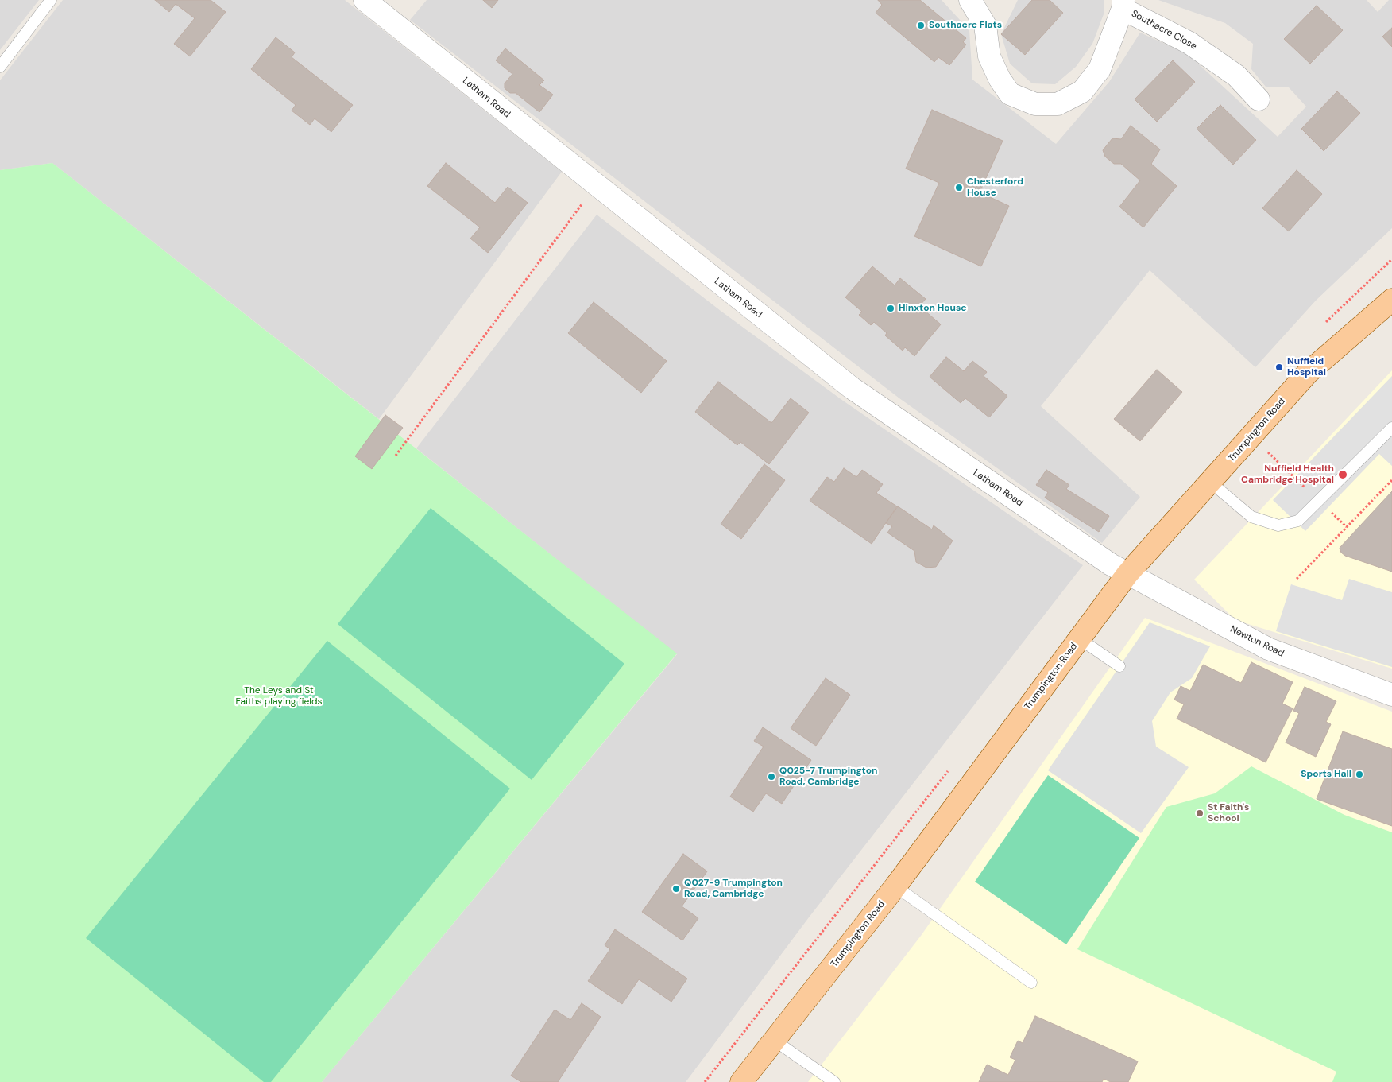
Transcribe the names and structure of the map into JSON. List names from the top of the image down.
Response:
{
  "streets": {
    "main road": ["Trumpington Road"],
    "street": ["Southacre Close", "Latham Road", "Newton Road"]
  },
  "crossings": [
    ["Latham Road", "Trumpington Road"],
    ["Latham Road", "Newton Road"],
    ["Trumpington Road", "Newton Road"]
  ],
  "parks": ["The Leys and St Faiths playing fields"],
  "places": [
    "Southacre Flats",
    "Chesterford House",
    "Hinxton House",
    "Nuffield Hospital",
    "Nuffield Health Cambridge Hospital",
    "Sports Hall",
    "Q025-7 Trumpington Road, Cambridge",
    "St Faith's School",
    "Q027-9 Trumpington Road, Cambridge"
  ]
}
